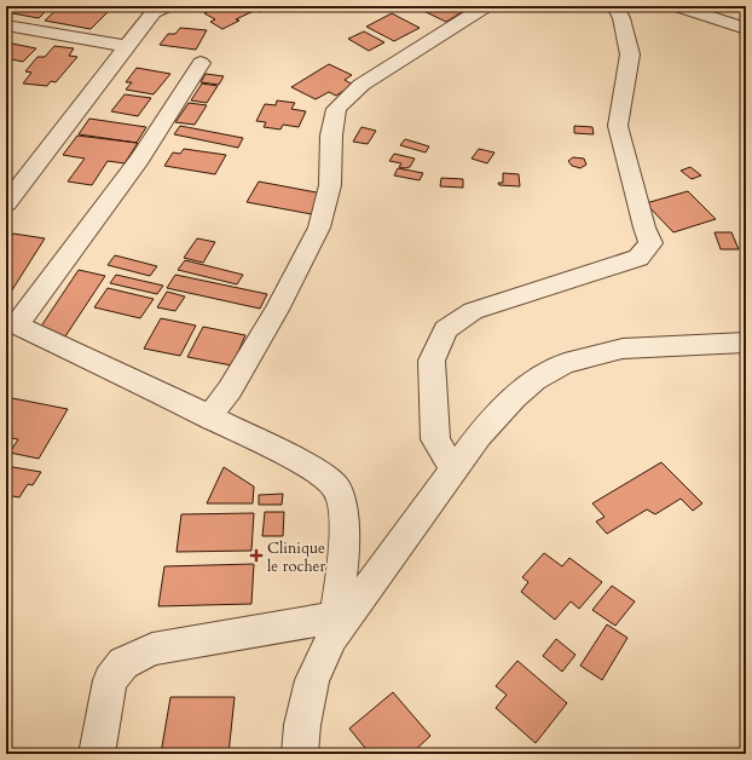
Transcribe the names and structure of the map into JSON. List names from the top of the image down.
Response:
{
  "places": {
    "health": ["Clinique le rocher"]
  }
}
